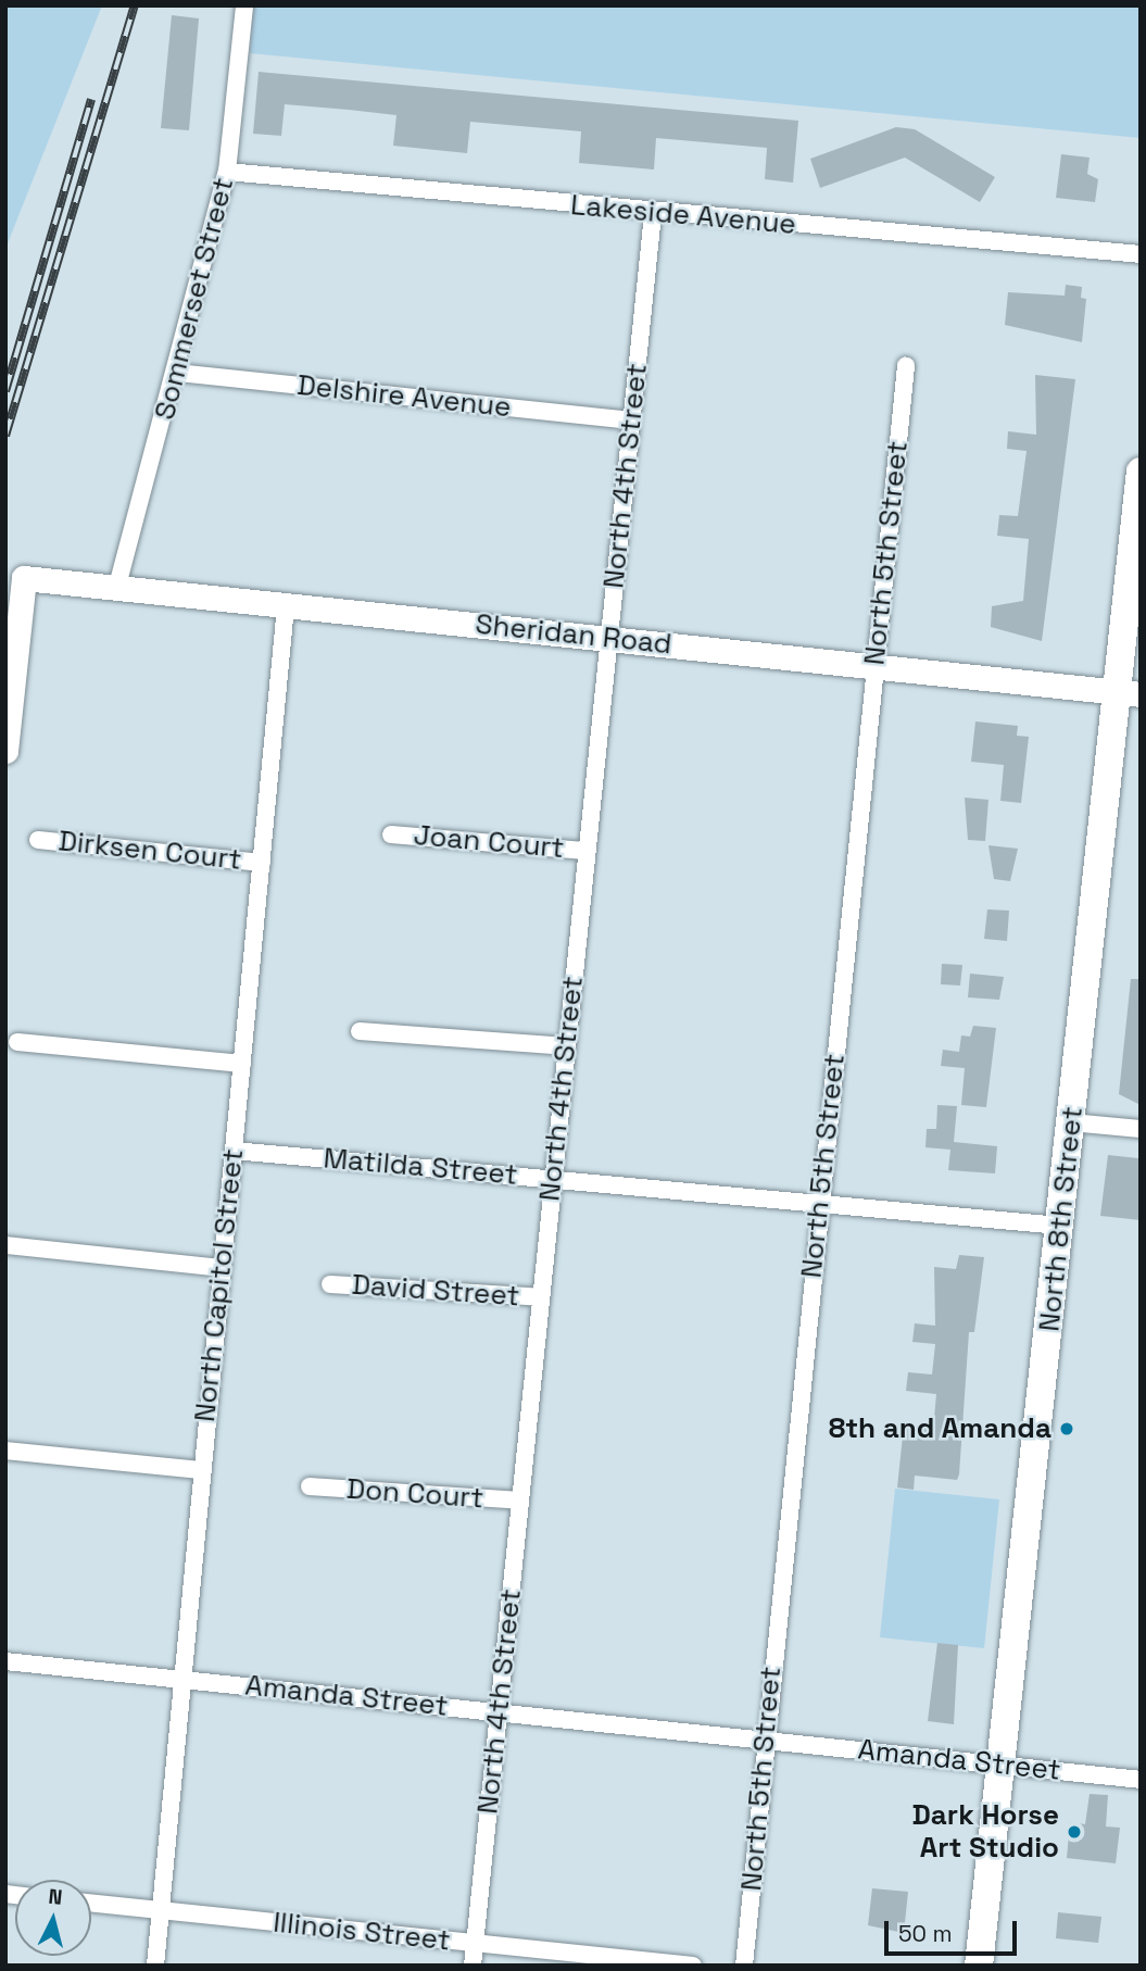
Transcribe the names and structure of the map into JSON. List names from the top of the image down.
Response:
{
  "streets": {
    "main road": ["Sheridan Road", "North 8th Street"],
    "street": [
      "Lakeside Avenue",
      "Sommerset Street",
      "Delshire Avenue",
      "North 4th Street",
      "North 5th Street",
      "Joan Court",
      "Dirksen Court",
      "Matilda Street",
      "North Capitol Street",
      "David Street",
      "Don Court",
      "Amanda Street",
      "Illinois Street"
    ]
  },
  "crossings": [
    ["Lakeside Avenue", "Sommerset Street"],
    ["Lakeside Avenue", "North 4th Street"],
    ["Sommerset Street", "Delshire Avenue"],
    ["Sommerset Street", "Sheridan Road"],
    ["Delshire Avenue", "North 4th Street"],
    ["North 4th Street", "Sheridan Road"],
    ["North 4th Street", "Joan Court"],
    ["North 4th Street", "Matilda Street"],
    ["North 4th Street", "David Street"],
    ["North 4th Street", "Don Court"],
    ["North 4th Street", "Amanda Street"],
    ["North 4th Street", "Illinois Street"],
    ["North 5th Street", "Sheridan Road"],
    ["North 5th Street", "Matilda Street"],
    ["North 5th Street", "Amanda Street"],
    ["Sheridan Road", "North 8th Street"],
    ["Sheridan Road", "North Capitol Street"],
    ["Dirksen Court", "North Capitol Street"],
    ["Matilda Street", "North 8th Street"],
    ["Matilda Street", "North Capitol Street"],
    ["North 8th Street", "Amanda Street"],
    ["North Capitol Street", "Amanda Street"],
    ["North Capitol Street", "Illinois Street"]
  ],
  "places": ["8th and Amanda", "Dark Horse Art Studio"],
  "scale_bar": "50 m",
  "north": "top"
}
